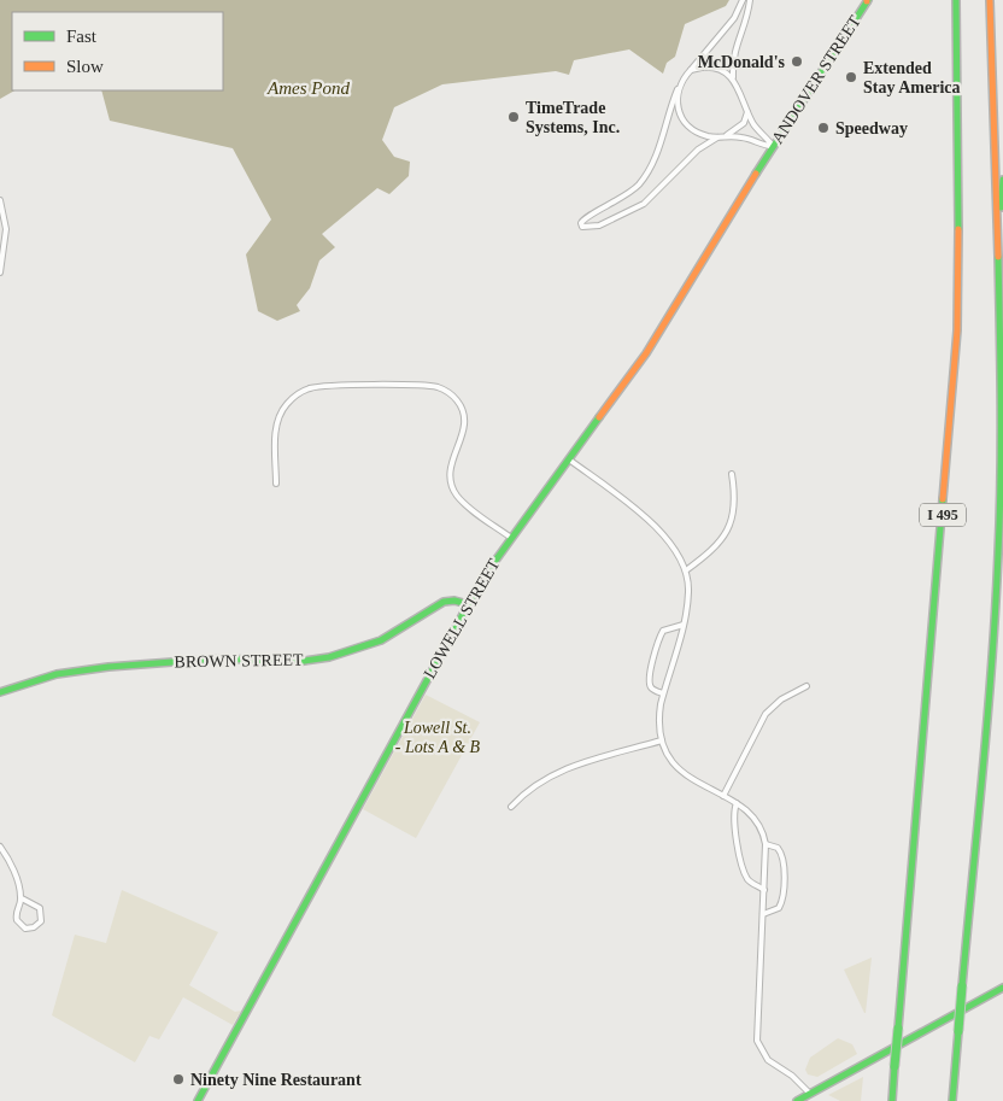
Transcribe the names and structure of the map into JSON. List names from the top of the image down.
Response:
{
  "streets": {
    "main road": [
      "ANDOVER STREET",
      "I 495",
      "LOWELL STREET",
      "BROWN STREET"
    ]
  },
  "crossings": [
    ["ANDOVER STREET", "LOWELL STREET"],
    ["LOWELL STREET", "BROWN STREET"]
  ],
  "water": ["Ames Pond"],
  "parks": ["Lowell St. - Lots A & B"],
  "places": [
    "McDonald's",
    "Extended Stay America",
    "TimeTrade Systems, Inc.",
    "Speedway",
    "Ninety Nine Restaurant"
  ],
  "legend": ["Fast", "Slow"]
}
